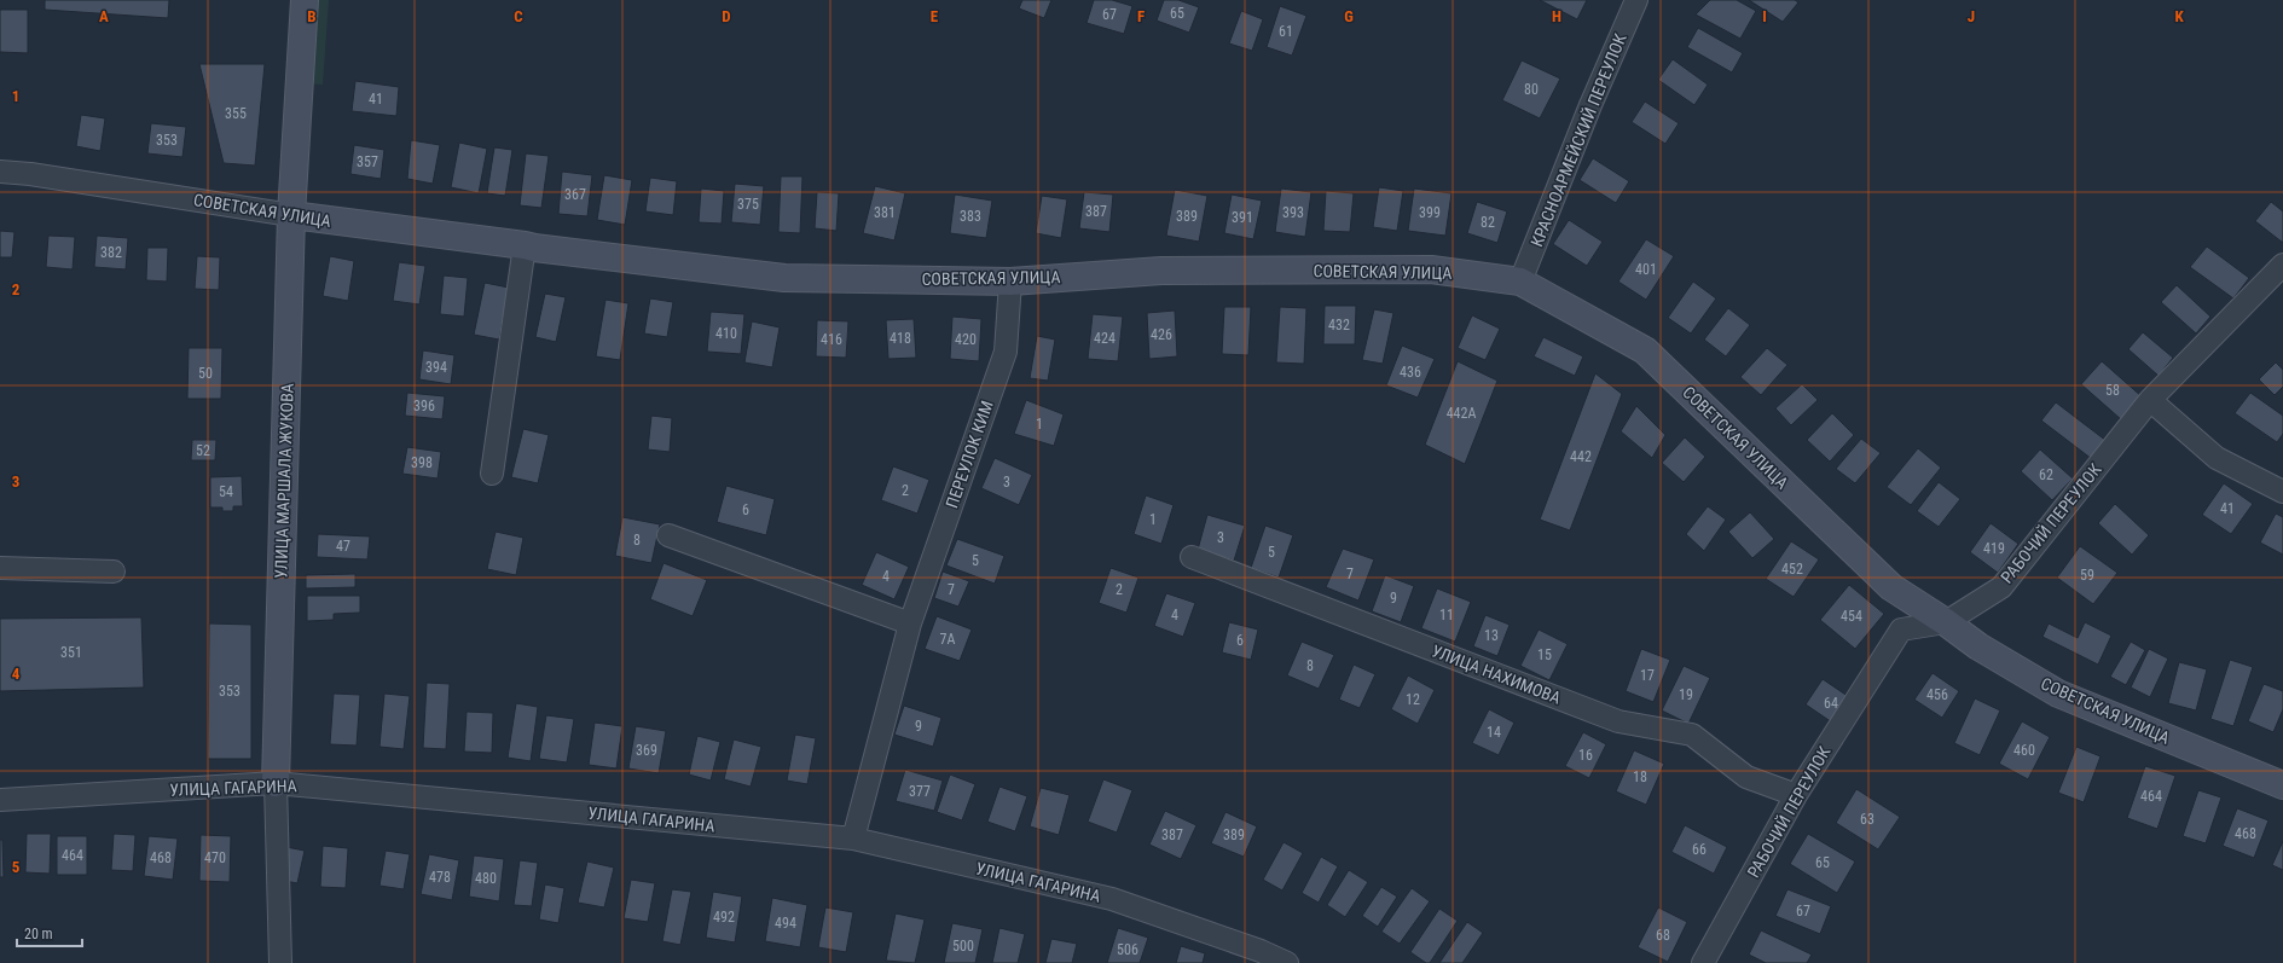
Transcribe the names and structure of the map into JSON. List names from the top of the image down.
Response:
{
  "streets": {
    "street": [
      "КРАСНОАРМЕЙСКИЙ ПЕРЕУЛОК",
      "СОВЕТСКАЯ УЛИЦА",
      "ПЕРЕУЛОК КИМ",
      "УЛИЦА МАРШАЛА ЖУКОВА",
      "РАБОЧИЙ ПЕРЕУЛОК",
      "УЛИЦА НАХИМОВА",
      "УЛИЦА ГАГАРИНА"
    ]
  },
  "crossings": [
    ["КРАСНОАРМЕЙСКИЙ ПЕРЕУЛОК", "СОВЕТСКАЯ УЛИЦА"],
    ["СОВЕТСКАЯ УЛИЦА", "ПЕРЕУЛОК КИМ"],
    ["СОВЕТСКАЯ УЛИЦА", "УЛИЦА МАРШАЛА ЖУКОВА"],
    ["СОВЕТСКАЯ УЛИЦА", "РАБОЧИЙ ПЕРЕУЛОК"],
    ["ПЕРЕУЛОК КИМ", "УЛИЦА ГАГАРИНА"],
    ["УЛИЦА МАРШАЛА ЖУКОВА", "УЛИЦА ГАГАРИНА"],
    ["РАБОЧИЙ ПЕРЕУЛОК", "УЛИЦА НАХИМОВА"]
  ],
  "house_numbers": [
    "65",
    "67",
    "61",
    "80",
    "41",
    "355",
    "353",
    "357",
    "367",
    "375",
    "387",
    "381",
    "393",
    "399",
    "383",
    "389",
    "391",
    "82",
    "382",
    "401",
    "432",
    "410",
    "426",
    "418",
    "424",
    "416",
    "420",
    "394",
    "436",
    "50",
    "58",
    "396",
    "442А",
    "1",
    "52",
    "442",
    "398",
    "62",
    "3",
    "2",
    "54",
    "41",
    "6",
    "1",
    "3",
    "8",
    "47",
    "419",
    "5",
    "5",
    "452",
    "7",
    "59",
    "4",
    "7",
    "2",
    "9",
    "4",
    "11",
    "454",
    "13",
    "7А",
    "6",
    "351",
    "15",
    "8",
    "17",
    "353",
    "19",
    "456",
    "12",
    "64",
    "9",
    "14",
    "369",
    "460",
    "16",
    "18",
    "377",
    "464",
    "63",
    "468",
    "387",
    "389",
    "66",
    "464",
    "468",
    "470",
    "65",
    "478",
    "480",
    "67",
    "492",
    "494",
    "68",
    "500",
    "506"
  ],
  "scale_bar": "20 m",
  "grid": {
    "columns": [
      "A",
      "B",
      "C",
      "D",
      "E",
      "F",
      "G",
      "H",
      "I",
      "J",
      "K"
    ],
    "rows": [
      "1",
      "2",
      "3",
      "4",
      "5"
    ]
  }
}
